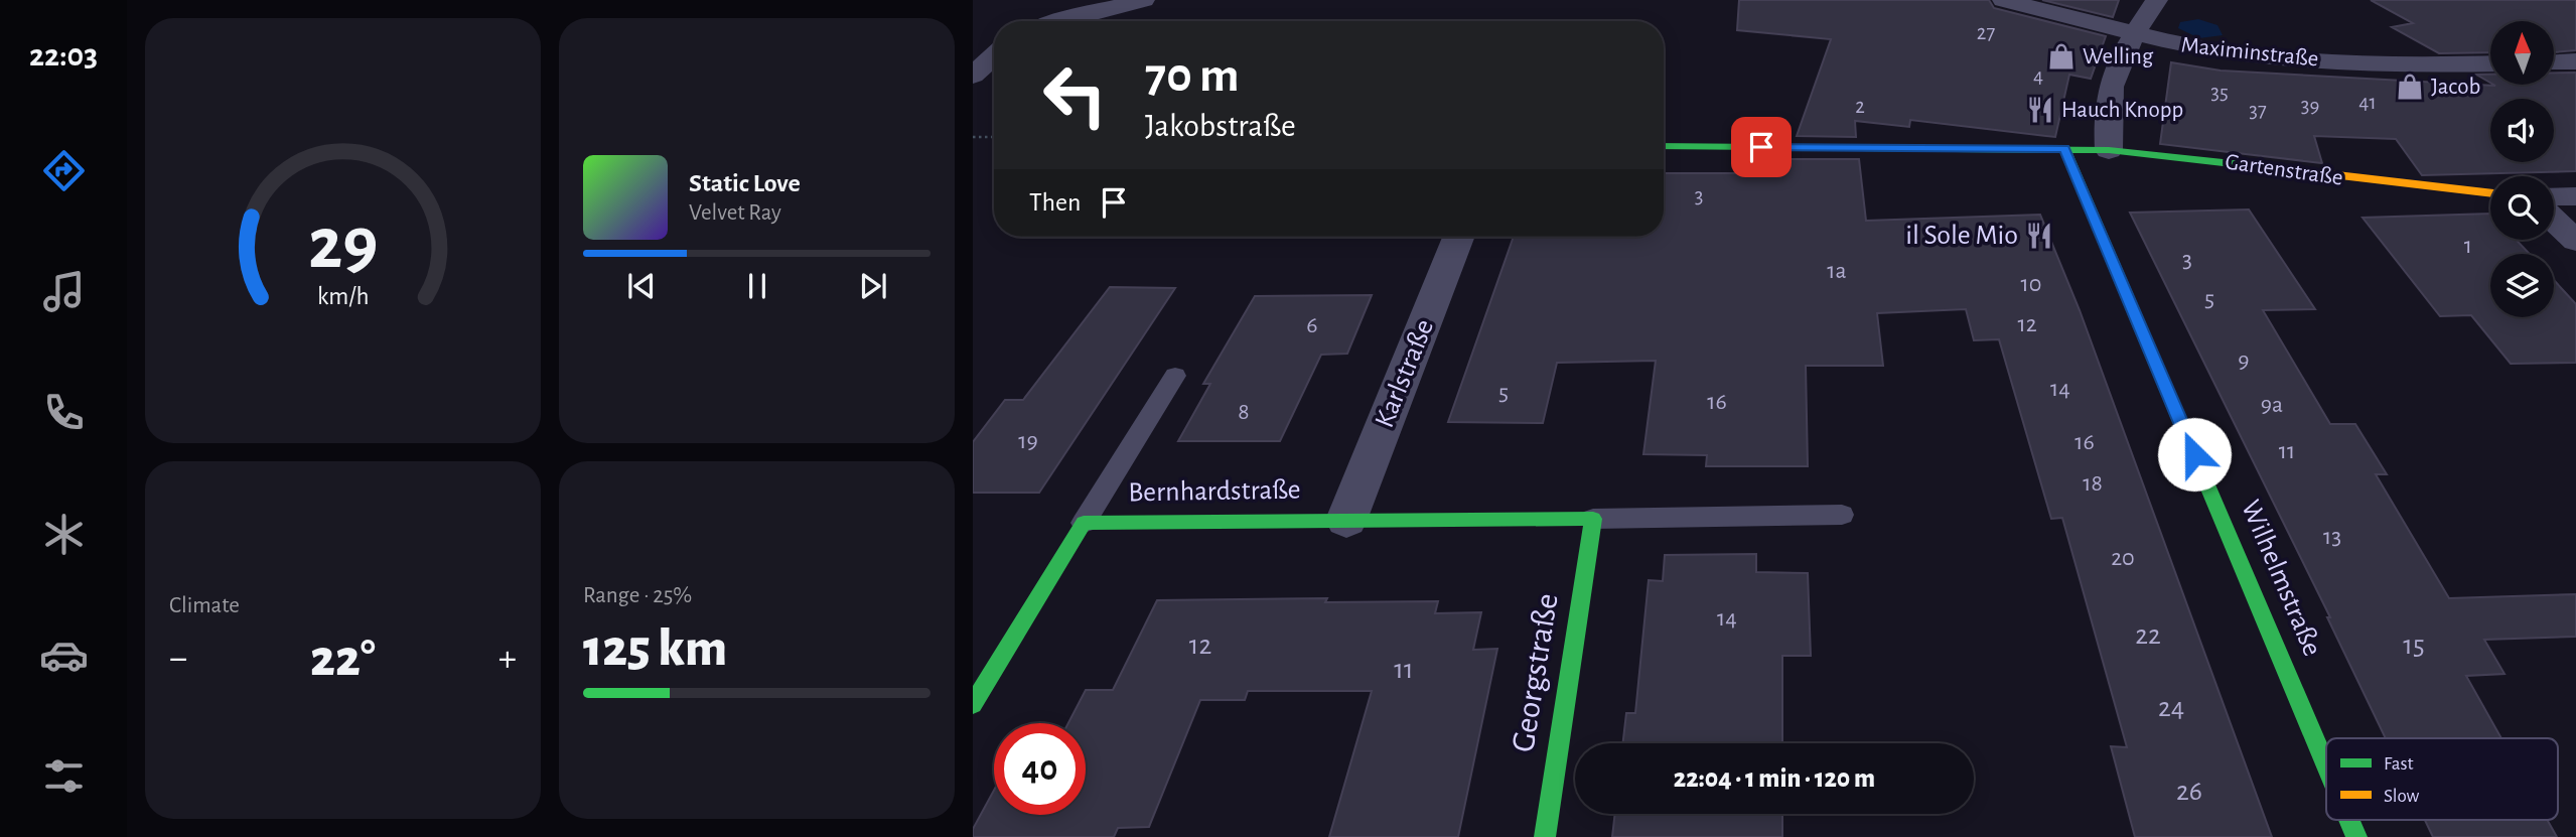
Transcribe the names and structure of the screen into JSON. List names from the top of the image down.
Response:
{
  "streets": {
    "street": [
      "Maximinstraße",
      "Gartenstraße",
      "Karlstraße",
      "Bernhardstraße",
      "Wilhelmstraße",
      "Georgstraße"
    ]
  },
  "crossings": [
    ["Gartenstraße", "Wilhelmstraße"],
    ["Karlstraße", "Bernhardstraße"]
  ],
  "places": {
    "shop": ["Welling", "Jacob"],
    "restaurant": ["Hauch Knopp", "il Sole Mio"]
  },
  "house_numbers": [
    "27",
    "4",
    "35",
    "41",
    "39",
    "2",
    "37",
    "3",
    "1",
    "3",
    "1a",
    "10",
    "5",
    "12",
    "6",
    "9",
    "14",
    "5",
    "16",
    "9a",
    "8",
    "19",
    "16",
    "11",
    "18",
    "13",
    "20",
    "14",
    "22",
    "12",
    "15",
    "11",
    "24",
    "26"
  ],
  "legend": ["Fast", "Slow"],
  "north": "top",
  "page": {
    "tabs": "22:03",
    "turn": ["70 m", "Jakobstraße"],
    "song": ["Static Love", "Velvet Ray"],
    "then": "Then",
    "tile": [
      "Climate",
      ["Range · 25%", "125 km"]
    ],
    "heat": ["−", "22°", "+"],
    "limit": "40",
    "trip": "22:04 · 1 min · 120 m",
    "gauge": ["29", "km/h"]
  }
}
